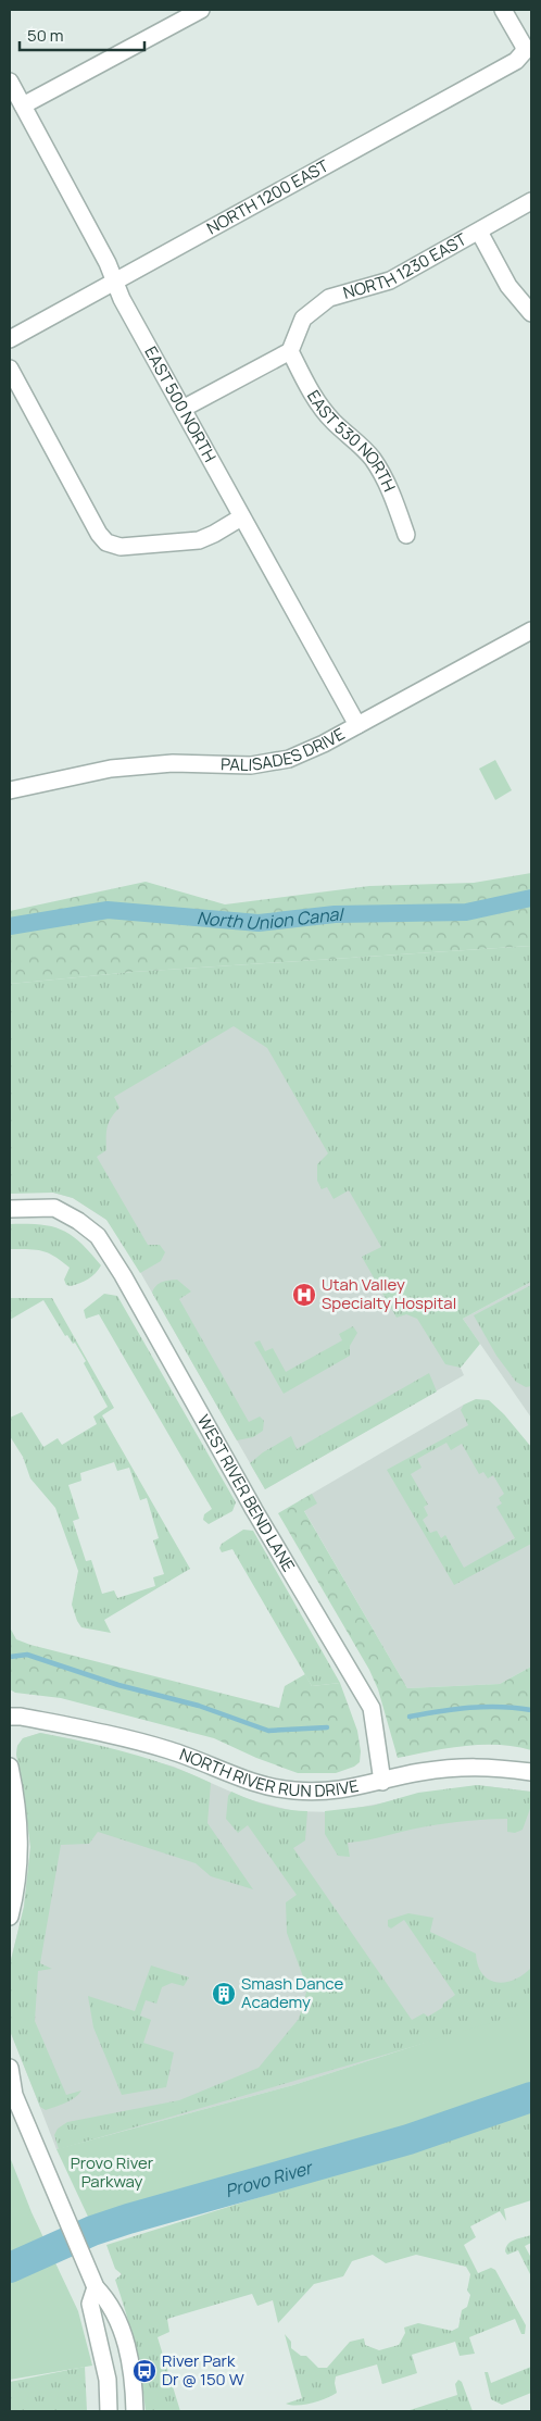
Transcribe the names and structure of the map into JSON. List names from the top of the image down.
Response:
{
  "streets": {
    "street": [
      "NORTH 1200 EAST",
      "NORTH 1230 EAST",
      "EAST 500 NORTH",
      "EAST 530 NORTH",
      "PALISADES DRIVE",
      "WEST RIVER BEND LANE",
      "NORTH RIVER RUN DRIVE"
    ]
  },
  "crossings": [
    ["NORTH 1200 EAST", "EAST 500 NORTH"],
    ["NORTH 1230 EAST", "EAST 530 NORTH"],
    ["EAST 500 NORTH", "PALISADES DRIVE"],
    ["WEST RIVER BEND LANE", "NORTH RIVER RUN DRIVE"]
  ],
  "water": ["North Union Canal", "Provo River"],
  "parks": ["Provo River Parkway"],
  "places": {
    "hospital": ["Utah Valley Specialty Hospital"],
    "building": ["Smash Dance Academy"],
    "bus stop": ["River Park Dr @ 150 W"]
  },
  "scale_bar": "50 m"
}
